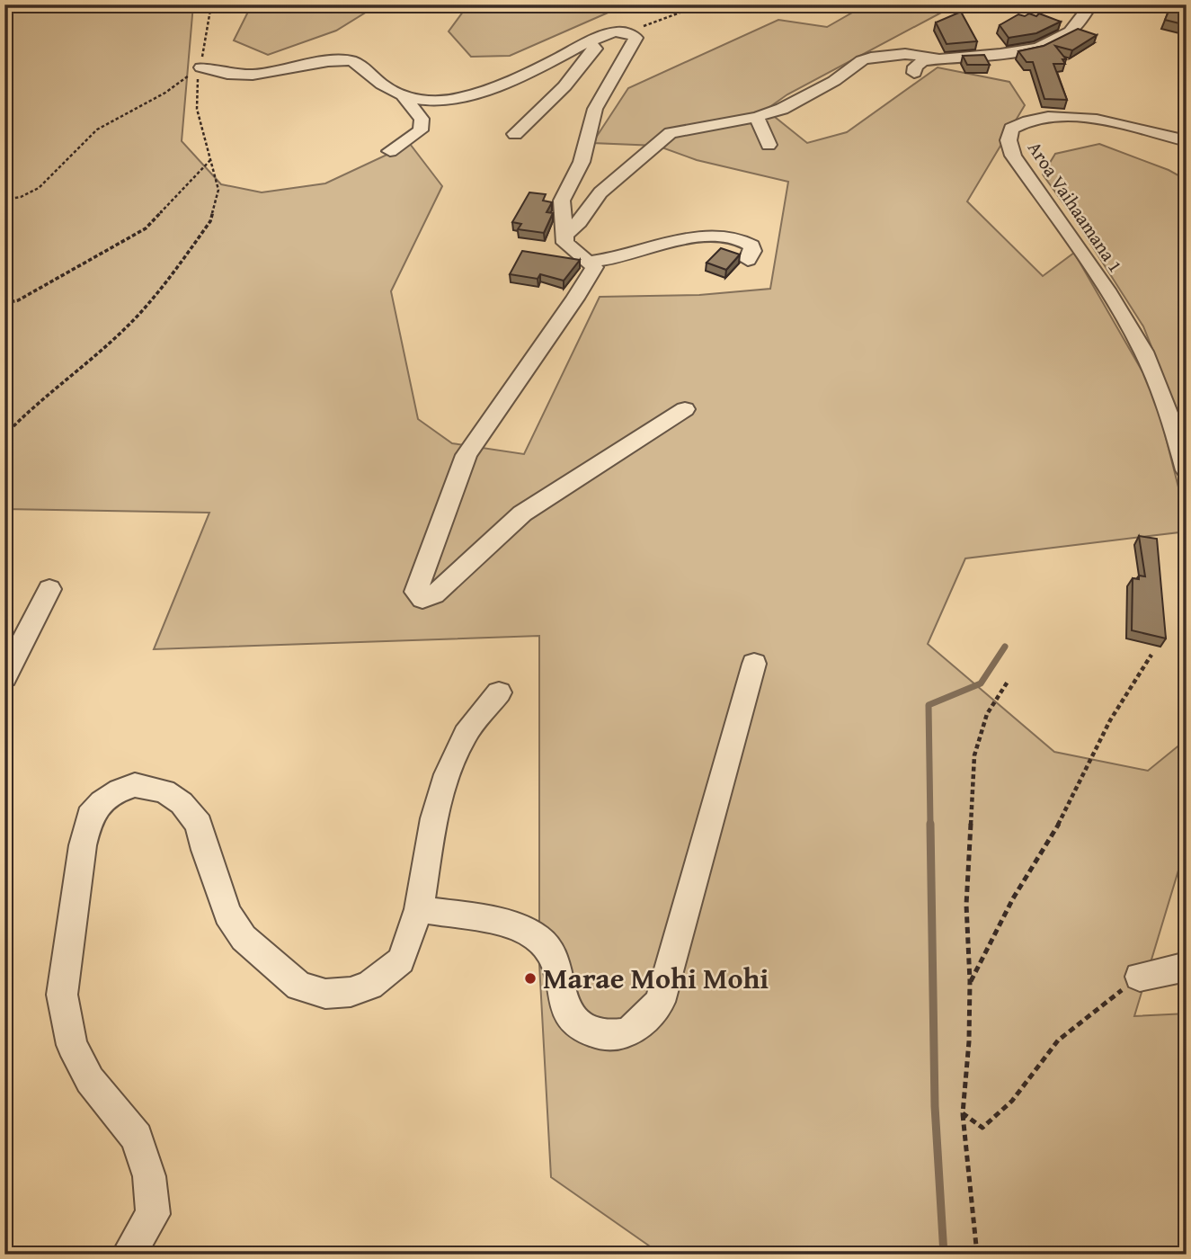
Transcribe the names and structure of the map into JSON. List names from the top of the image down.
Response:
{
  "streets": {
    "street": ["Aroa Vaihaamana 1"]
  },
  "places": ["Marae Mohi Mohi"]
}
